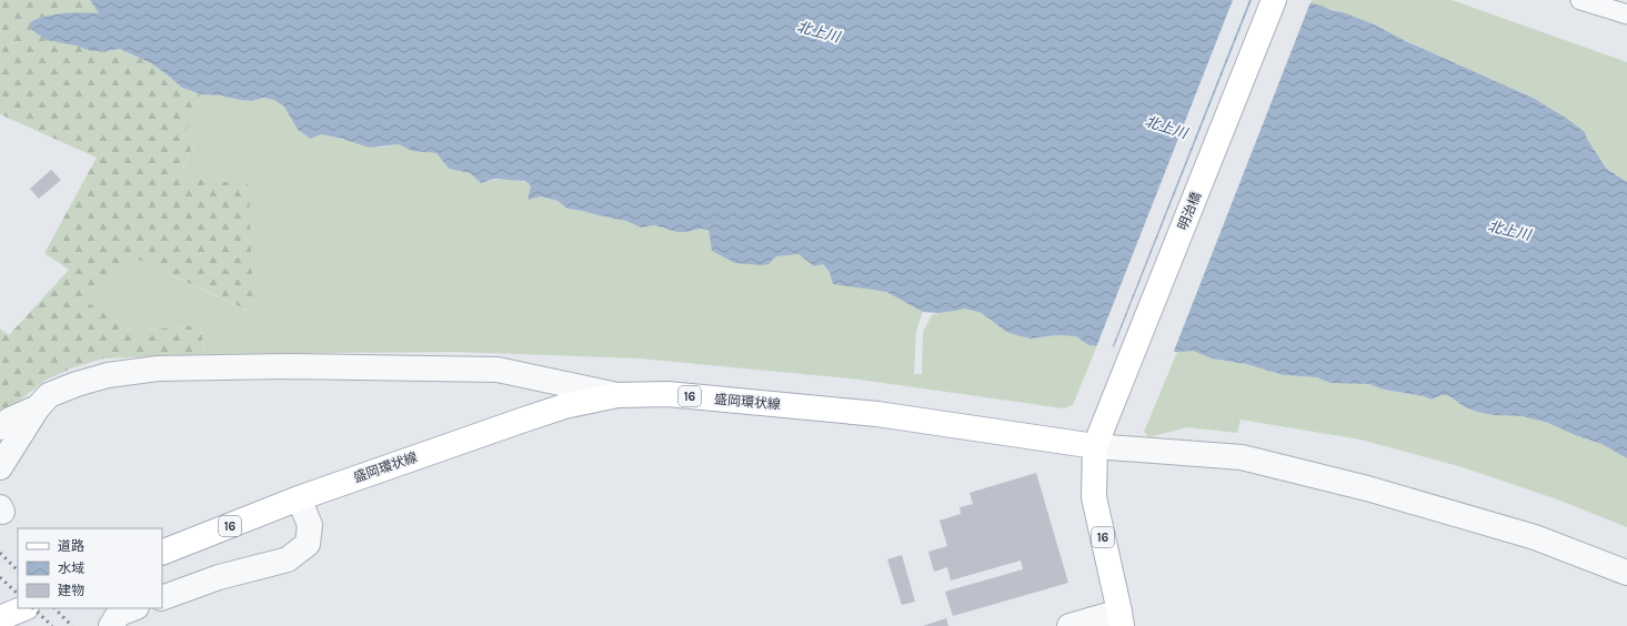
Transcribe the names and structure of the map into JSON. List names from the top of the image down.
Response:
{
  "streets": {
    "main road": ["明治橋", "16", "盛岡環状線"]
  },
  "crossings": [
    ["明治橋", "16"],
    ["明治橋", "盛岡環状線"],
    ["16", "盛岡環状線"]
  ],
  "water": ["北上川"],
  "legend": ["道路", "水域", "建物"]
}
